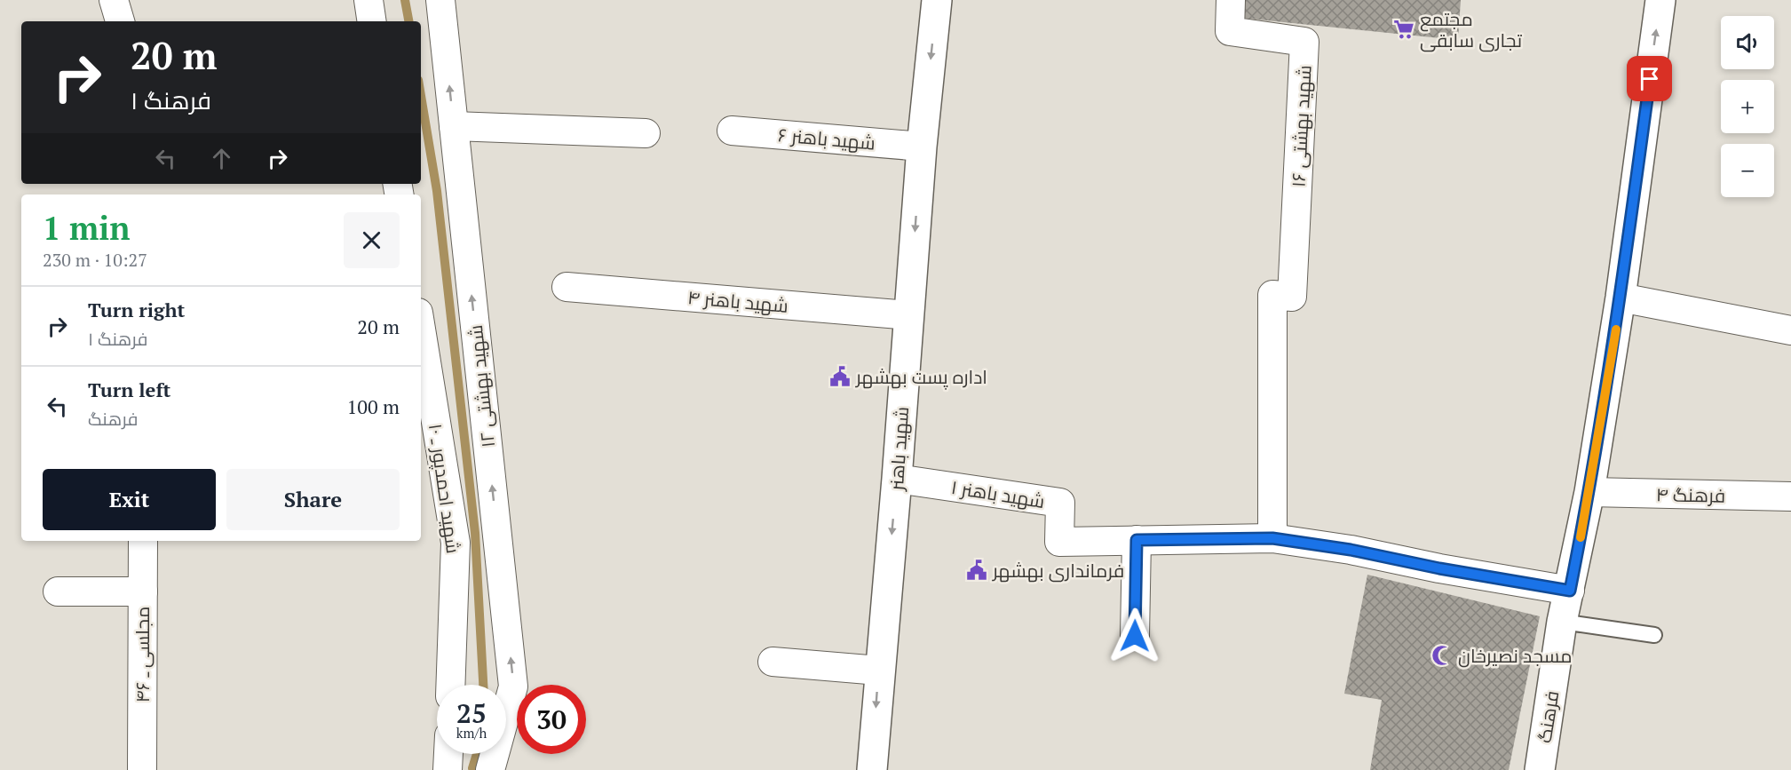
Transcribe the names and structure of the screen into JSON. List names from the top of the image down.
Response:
{
  "streets": {
    "street": [
      "شهید بهشتی ۱۶",
      "شهید باهنر ۶",
      "شهید باهنر ۴",
      "شهید بهشتی ۱۲",
      "شهید باهنر",
      "شهید احمدپور ـ ۱۰",
      "شهید باهنر ۱",
      "فرهنگ ۴",
      "مجلسی ـ ۴۶",
      "فرهنگ"
    ]
  },
  "crossings": [
    ["شهید باهنر ۶", "شهید باهنر"],
    ["شهید باهنر ۴", "شهید باهنر"],
    ["شهید باهنر", "شهید باهنر ۱"],
    ["فرهنگ ۴", "فرهنگ"]
  ],
  "one_way": ["شهید بهشتی ۱۲", "شهید باهنر", "فرهنگ"],
  "places": {
    "supermarket": ["مجتمع تجاری سابقی"],
    "public building": ["اداره پست بهشهر", "فرمانداری بهشهر"],
    "mosque": ["مسجد نصیرخان"]
  },
  "page": {
    "map_buttons": ["+", "−"],
    "turn": ["20 m", "فرهنگ ۱"],
    "heading": ["1 min", "230 m · 10:27"],
    "list": [
      {
        "name": "Turn right",
        "note": "فرهنگ ۱",
        "value": "20 m"
      },
      {
        "name": "Turn left",
        "note": "فرهنگ",
        "value": "100 m"
      }
    ],
    "buttons": ["Exit", "Share"],
    "speed": "25 km/h",
    "limit": "30"
  }
}
